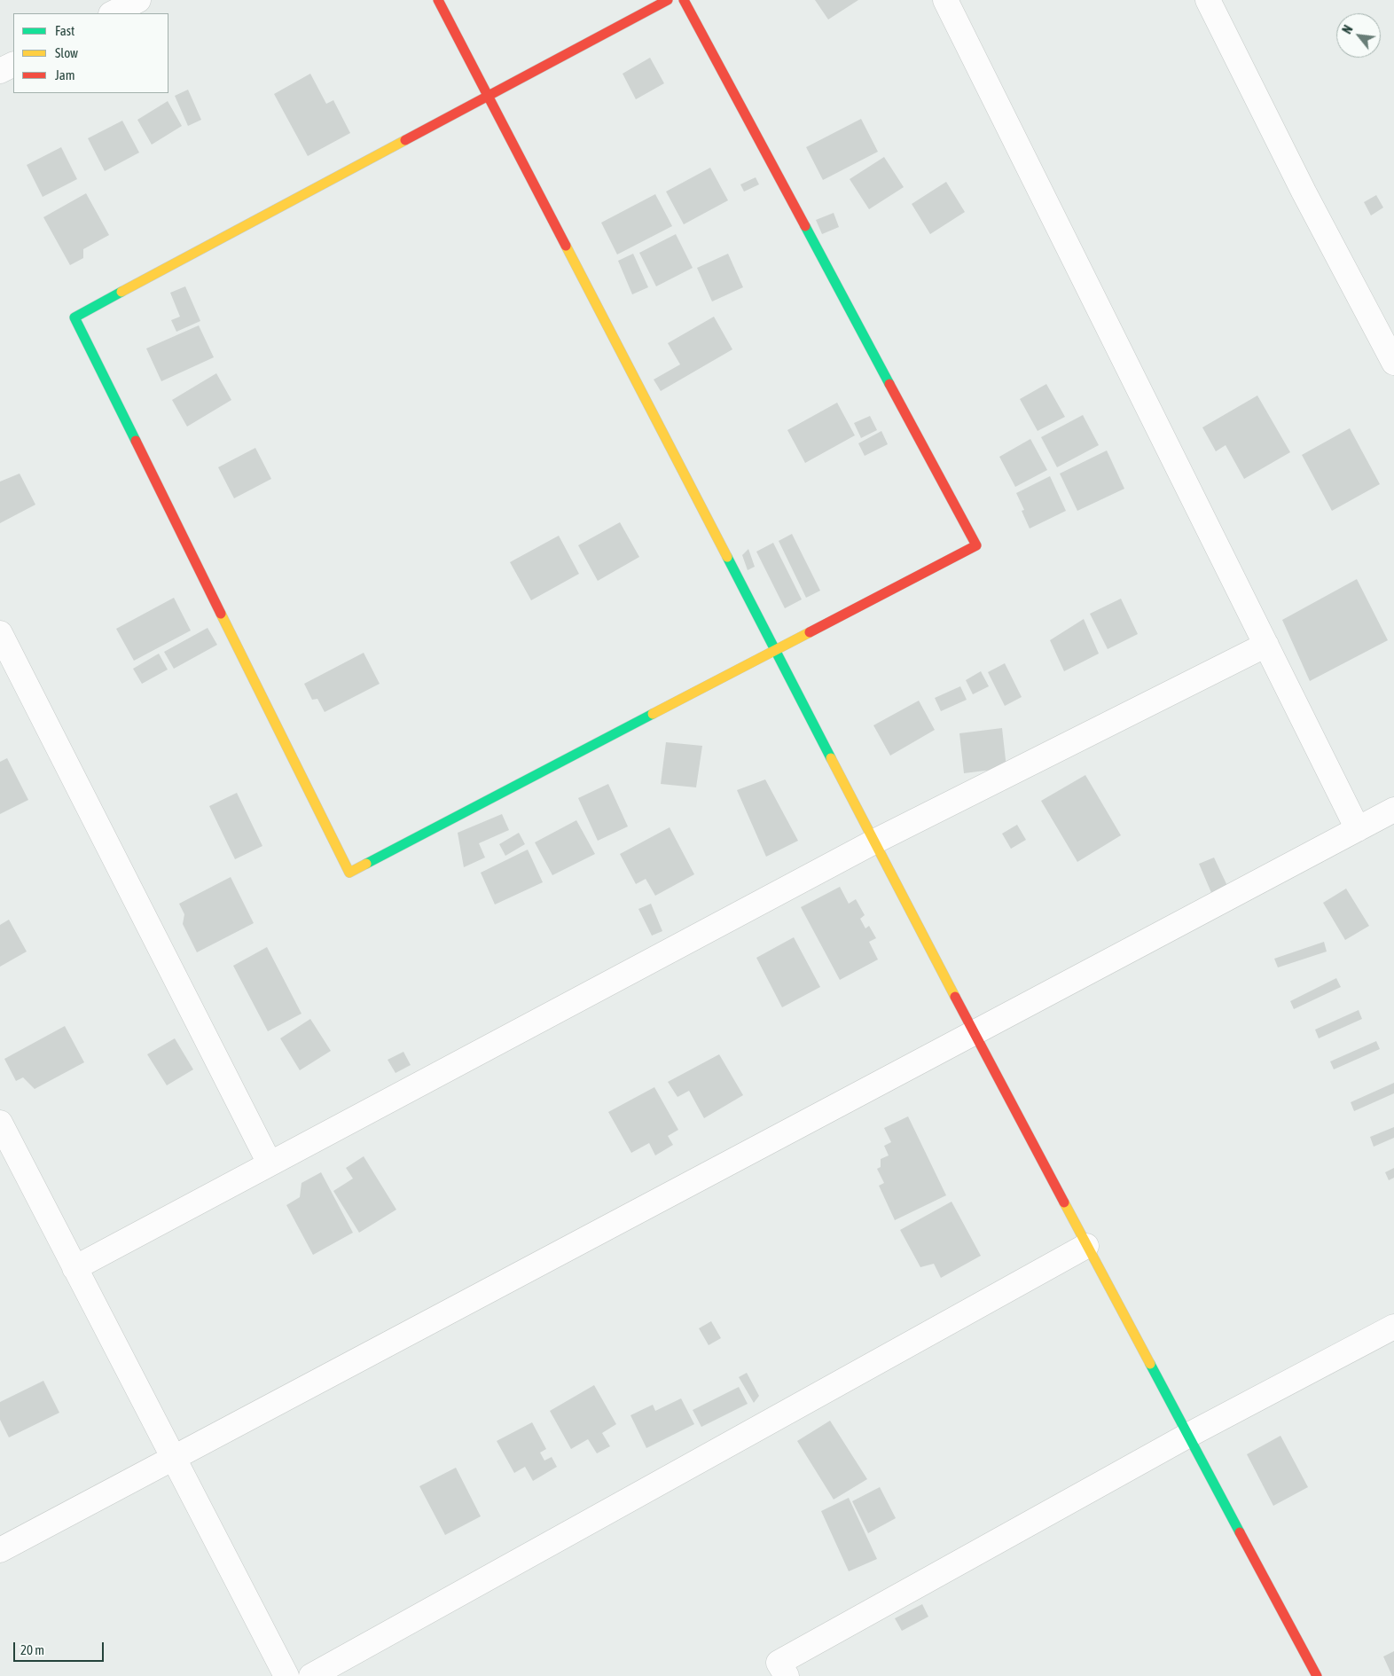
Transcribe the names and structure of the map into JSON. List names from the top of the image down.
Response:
{
  "legend": ["Fast", "Slow", "Jam"],
  "scale_bar": "20 m",
  "north": "top left"
}
